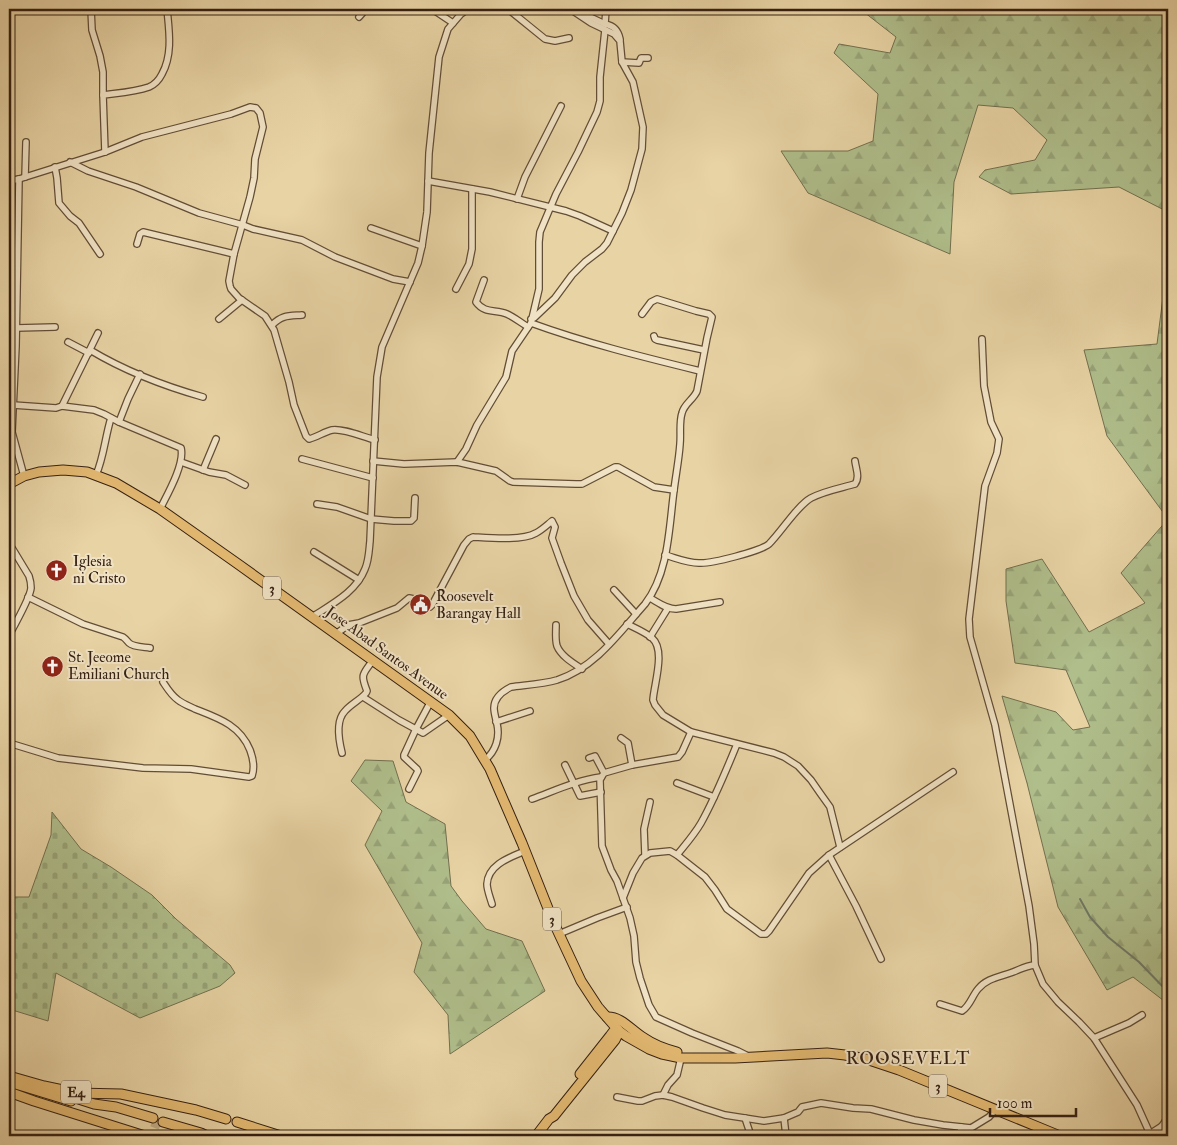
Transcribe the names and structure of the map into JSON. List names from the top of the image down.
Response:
{
  "streets": {
    "highway": ["3", "Jose Abad Santos Avenue", "E4"]
  },
  "districts": ["ROOSEVELT"],
  "places": {
    "church": ["Iglesia ni Cristo", "St. Jeeome Emiliani Church"],
    "public building": ["Roosevelt Barangay Hall"]
  },
  "scale_bar": "100 m"
}
